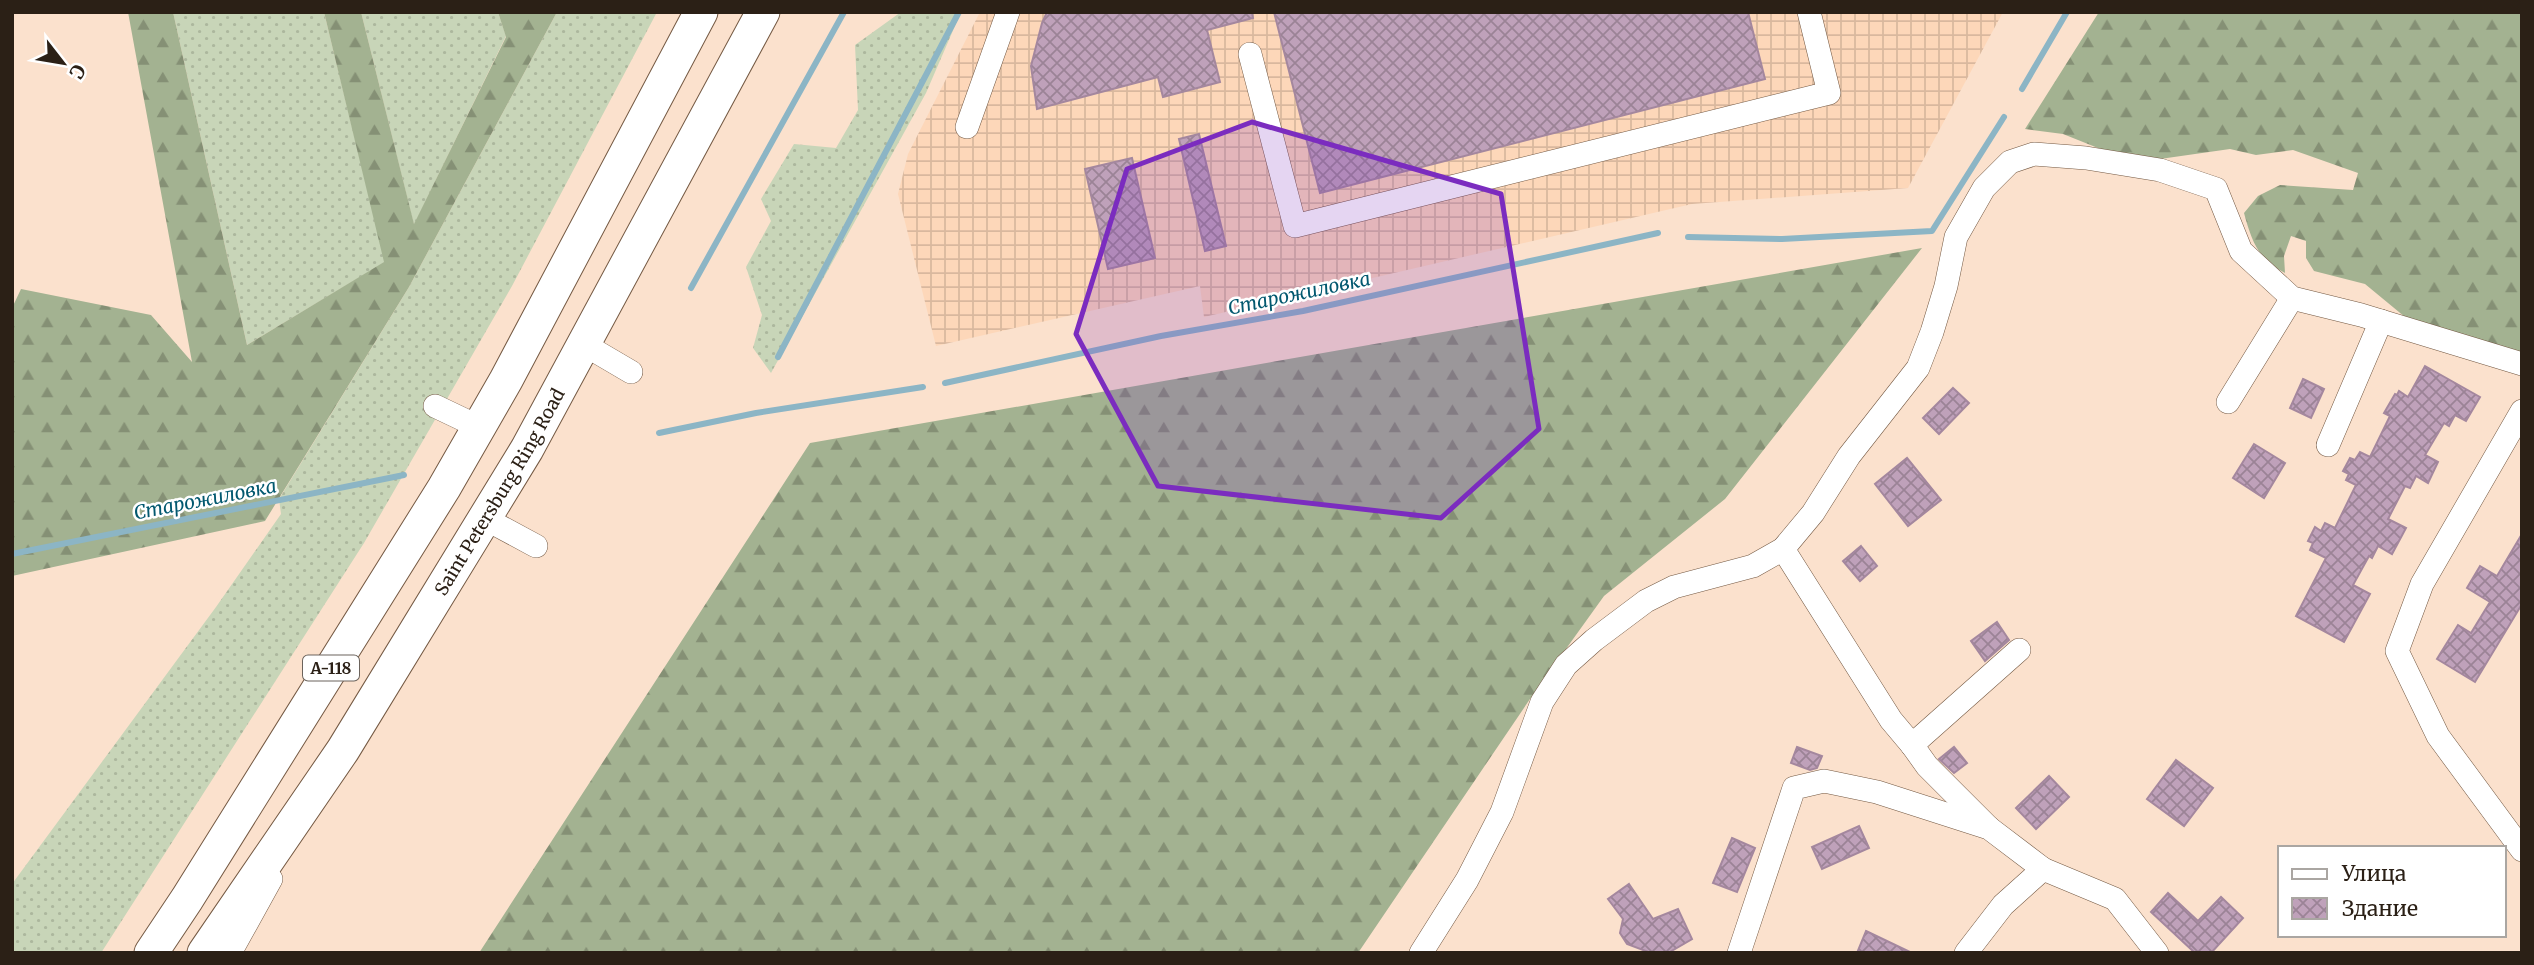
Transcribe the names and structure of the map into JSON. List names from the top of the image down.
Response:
{
  "streets": {
    "highway": ["Saint Petersburg Ring Road", "А-118"]
  },
  "water": ["Старожиловка"],
  "legend": ["Улица", "Здание"],
  "north": "bottom right"
}
